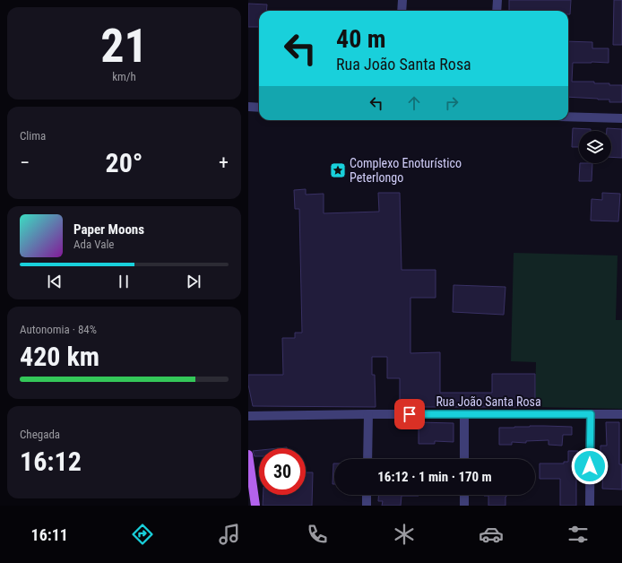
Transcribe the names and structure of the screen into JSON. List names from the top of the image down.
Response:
{
  "streets": {
    "street": ["Rua João Santa Rosa"]
  },
  "places": {
    "place": ["Complexo Enoturístico Peterlongo"]
  },
  "page": {
    "tile": [
      ["21", "km/h"],
      "Clima",
      ["Autonomia · 84%", "420 km"],
      ["Chegada", "16:12"]
    ],
    "turn": ["40 m", "Rua João Santa Rosa"],
    "heat": ["−", "20°", "+"],
    "song": ["Paper Moons", "Ada Vale"],
    "limit": "30",
    "trip": "16:12 · 1 min · 170 m",
    "tabs": "16:11"
  }
}
